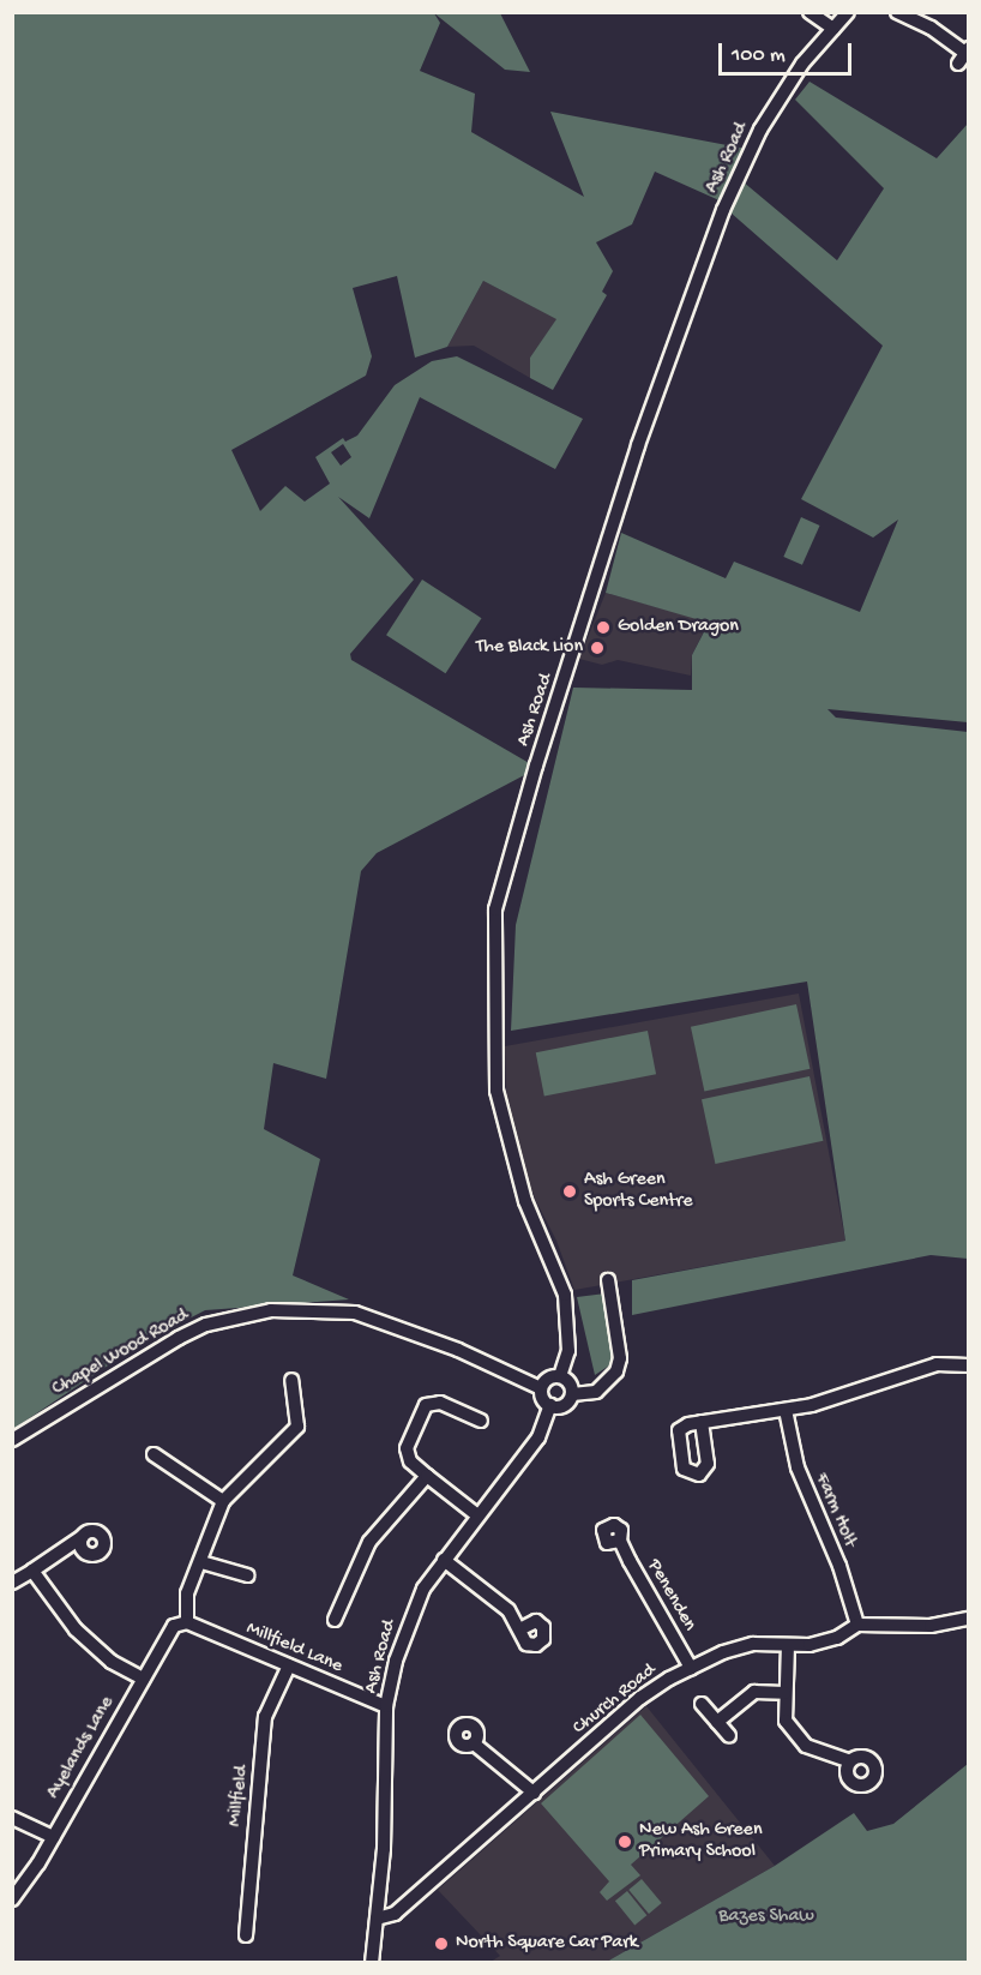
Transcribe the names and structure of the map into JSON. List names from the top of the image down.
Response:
{
  "streets": {
    "street": [
      "Ash Road",
      "Chapel Wood Road",
      "Farm Holt",
      "Penenden",
      "Millfield Lane",
      "Church Road",
      "Ayelands Lane",
      "Millfield"
    ]
  },
  "crossings": [
    ["Ash Road", "Chapel Wood Road"],
    ["Ash Road", "Millfield Lane"],
    ["Ash Road", "Church Road"],
    ["Farm Holt", "Church Road"],
    ["Penenden", "Church Road"],
    ["Millfield Lane", "Ayelands Lane"],
    ["Millfield Lane", "Millfield"]
  ],
  "parks": ["Bazes Shaw"],
  "places": [
    "Golden Dragon",
    "The Black Lion",
    "Ash Green Sports Centre",
    "New Ash Green Primary School",
    "North Square Car Park"
  ],
  "scale_bar": "100 m"
}
